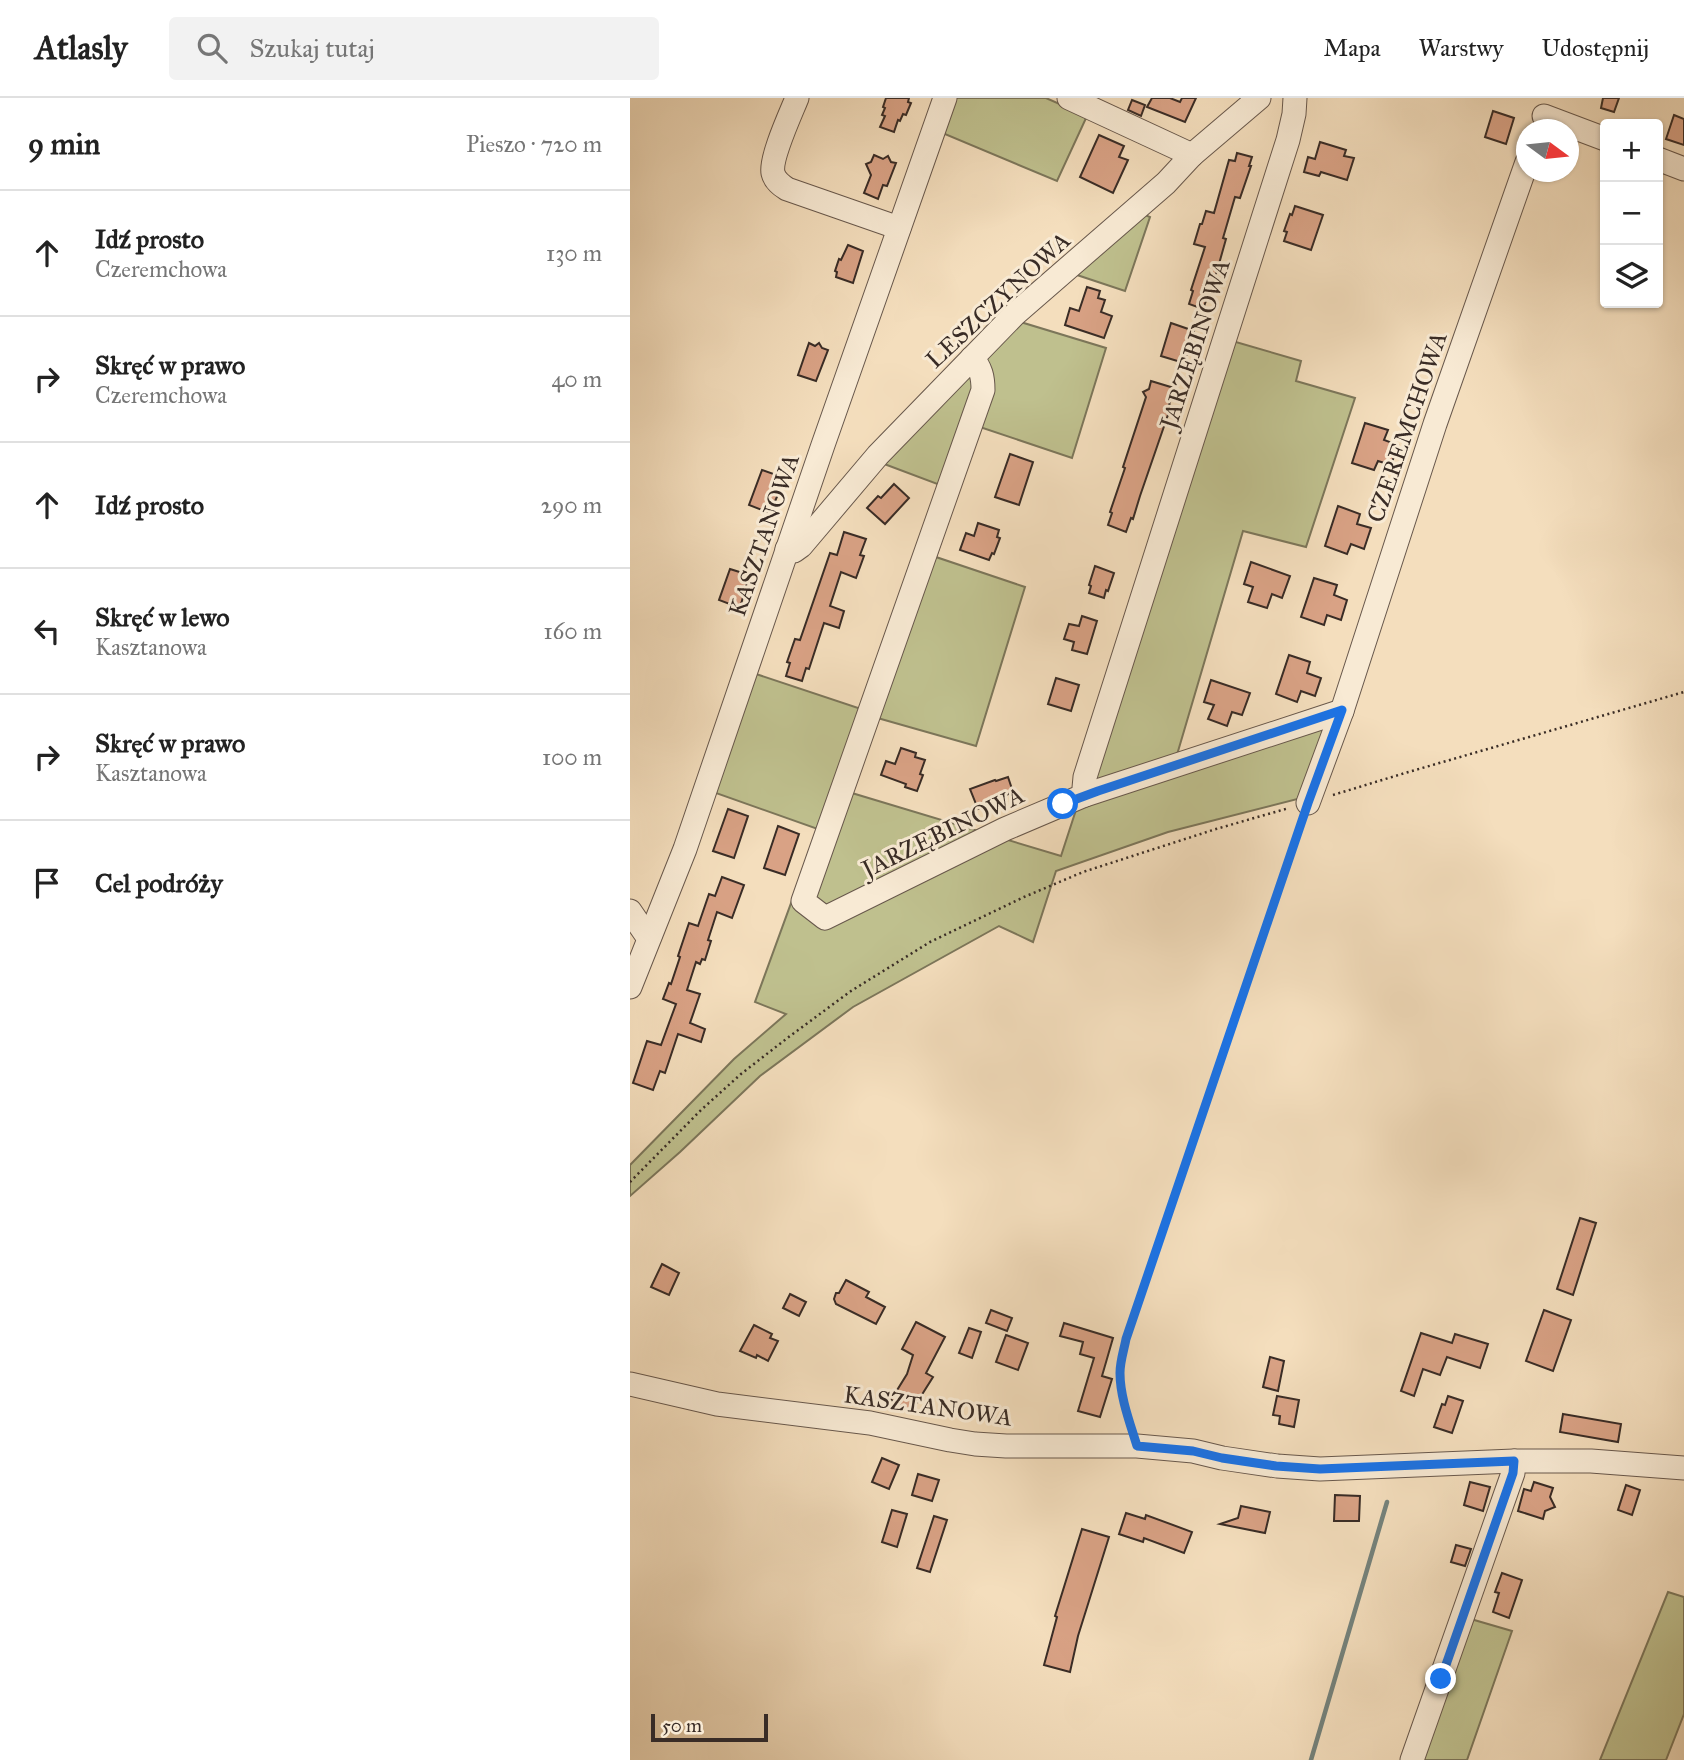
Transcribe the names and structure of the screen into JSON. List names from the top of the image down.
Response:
{
  "streets": {
    "street": [
      "LESZCZYNOWA",
      "JARZĘBINOWA",
      "CZEREMCHOWA",
      "KASZTANOWA"
    ]
  },
  "crossings": [
    ["LESZCZYNOWA", "JARZĘBINOWA"],
    ["LESZCZYNOWA", "KASZTANOWA"]
  ],
  "scale_bar": "50 m",
  "north": "right",
  "page": {
    "header": "Atlasly",
    "search": "Szukaj tutaj",
    "nav": ["Mapa", "Warstwy", "Udostępnij"],
    "heading": ["9 min", "Pieszo · 720 m"],
    "map_buttons": ["+", "−"],
    "list": [
      ["Idź prosto", "Czeremchowa", "130 m"],
      ["Skręć w prawo", "Czeremchowa", "40 m"],
      ["Idź prosto", "290 m"],
      ["Skręć w lewo", "Kasztanowa", "160 m"],
      ["Skręć w prawo", "Kasztanowa", "100 m"],
      "Cel podróży"
    ],
    "scale": "50 m"
  }
}
